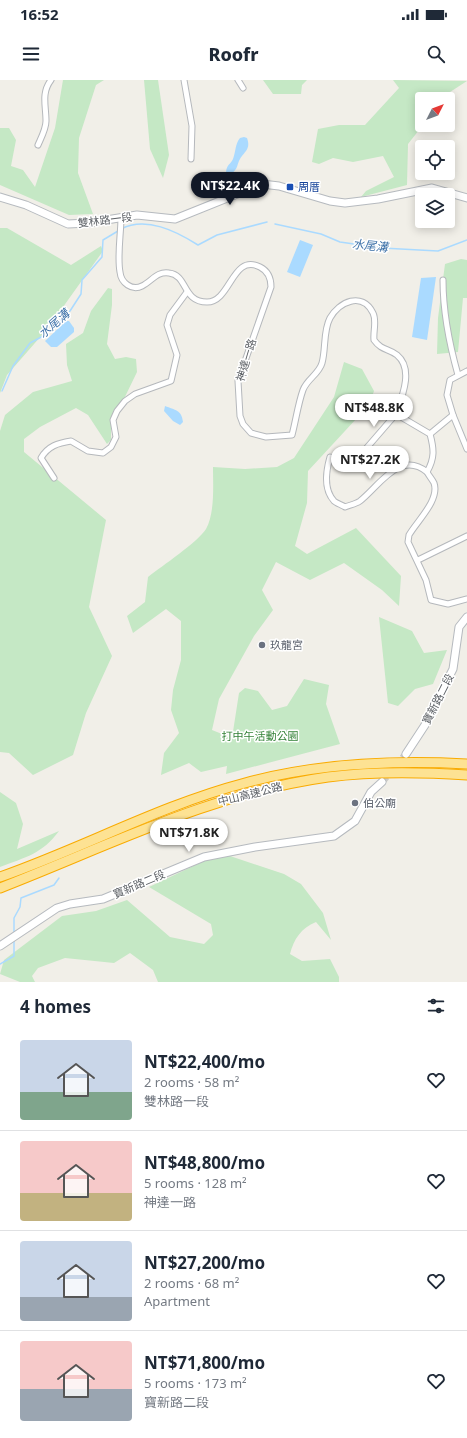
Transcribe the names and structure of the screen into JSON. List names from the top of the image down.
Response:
{
  "streets": {
    "highway": ["中山高速公路"],
    "street": ["雙林路一段", "神達一路", "寶新路二段"]
  },
  "crossings": [
    ["雙林路一段", "神達一路"]
  ],
  "water": ["水尾溝"],
  "parks": ["打中午活動公園"],
  "places": {
    "transit": ["周厝"],
    "other": ["玖龍宮", "伯公廟"]
  },
  "north": "top right",
  "page": {
    "status": "16:52",
    "header": "Roofr",
    "price": [
      "NT$22.4K",
      "NT$48.8K",
      "NT$27.2K",
      "NT$71.8K"
    ],
    "heading": "4 homes",
    "list": [
      {
        "name": "NT$22,400/mo",
        "note": "2 rooms · 58 m² · 雙林路一段"
      },
      {
        "name": "NT$48,800/mo",
        "note": "5 rooms · 128 m² · 神達一路"
      },
      {
        "name": "NT$27,200/mo",
        "note": "2 rooms · 68 m² · Apartment"
      },
      {
        "name": "NT$71,800/mo",
        "note": "5 rooms · 173 m² · 寶新路二段"
      }
    ]
  }
}
